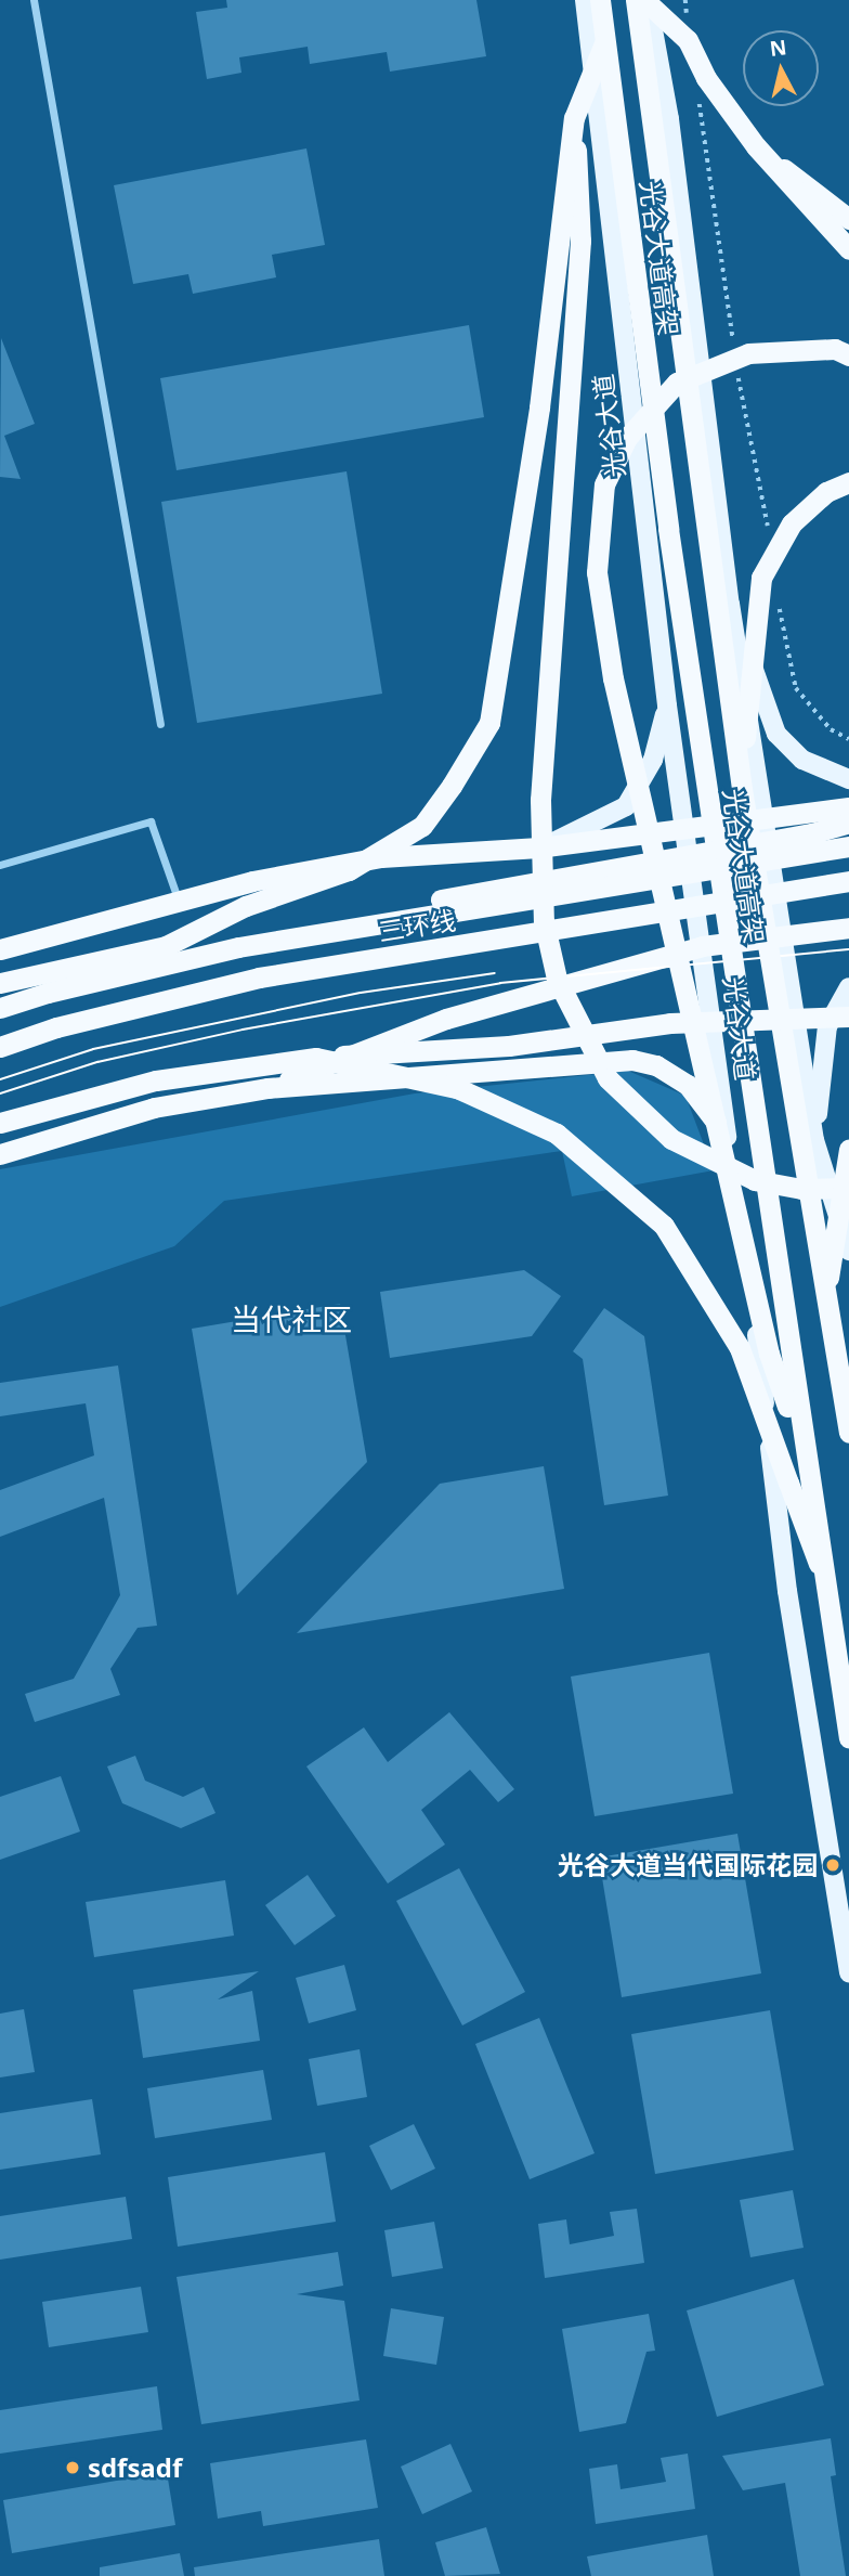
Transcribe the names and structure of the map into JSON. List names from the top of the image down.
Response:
{
  "streets": {
    "highway": ["光谷大道高架", "三环线"],
    "main road": ["光谷大道"]
  },
  "districts": ["当代社区"],
  "places": ["光谷大道当代国际花园", "sdfsadf"],
  "north": "top"
}
